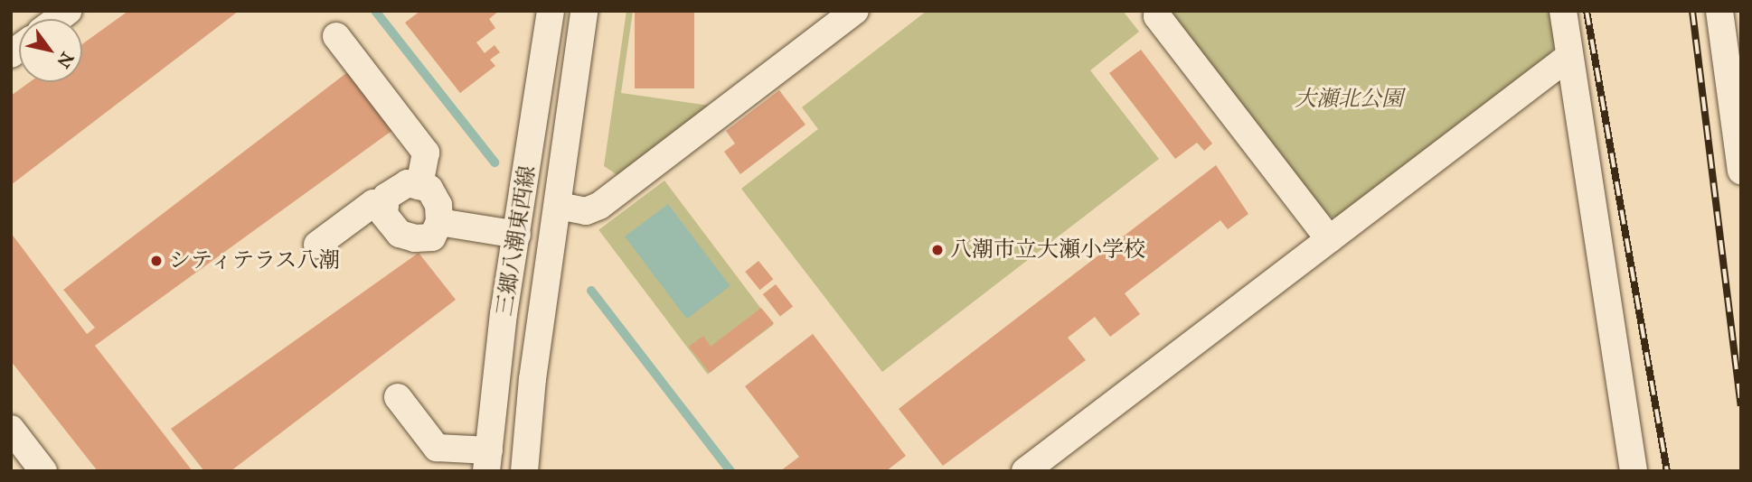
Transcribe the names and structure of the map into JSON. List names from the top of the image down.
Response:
{
  "streets": {
    "street": ["三郷八潮東西線"]
  },
  "parks": ["大瀬北公園"],
  "places": ["八潮市立大瀬小学校", "シティテラス八潮"],
  "north": "bottom right"
}
